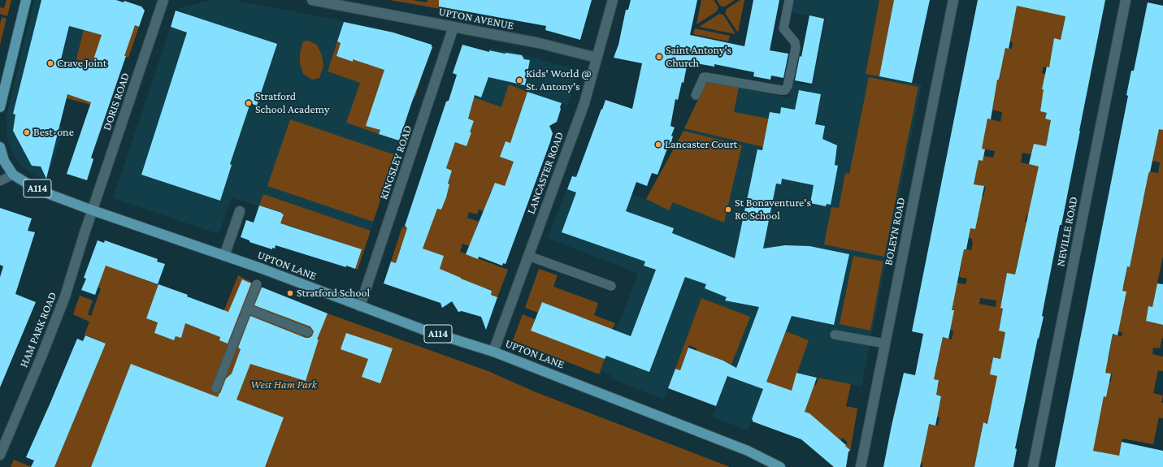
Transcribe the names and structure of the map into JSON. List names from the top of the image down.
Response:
{
  "streets": {
    "main road": ["A114", "UPTON LANE"],
    "street": [
      "UPTON AVENUE",
      "DORIS ROAD",
      "KINGSLEY ROAD",
      "LANCASTER ROAD",
      "BOLEYN ROAD",
      "NEVILLE ROAD",
      "HAM PARK ROAD"
    ]
  },
  "crossings": [
    ["UPTON AVENUE", "KINGSLEY ROAD"],
    ["UPTON AVENUE", "LANCASTER ROAD"],
    ["DORIS ROAD", "UPTON LANE"],
    ["DORIS ROAD", "HAM PARK ROAD"],
    ["KINGSLEY ROAD", "UPTON LANE"],
    ["LANCASTER ROAD", "UPTON LANE"],
    ["UPTON LANE", "HAM PARK ROAD"]
  ],
  "parks": ["West Ham Park"],
  "places": [
    "Saint Antony's Church",
    "Crave Joint",
    "Kids' World @ St. Antony's",
    "Stratford School Academy",
    "Best-one",
    "Lancaster Court",
    "St Bonaventure's RC School",
    "Stratford School"
  ]
}
